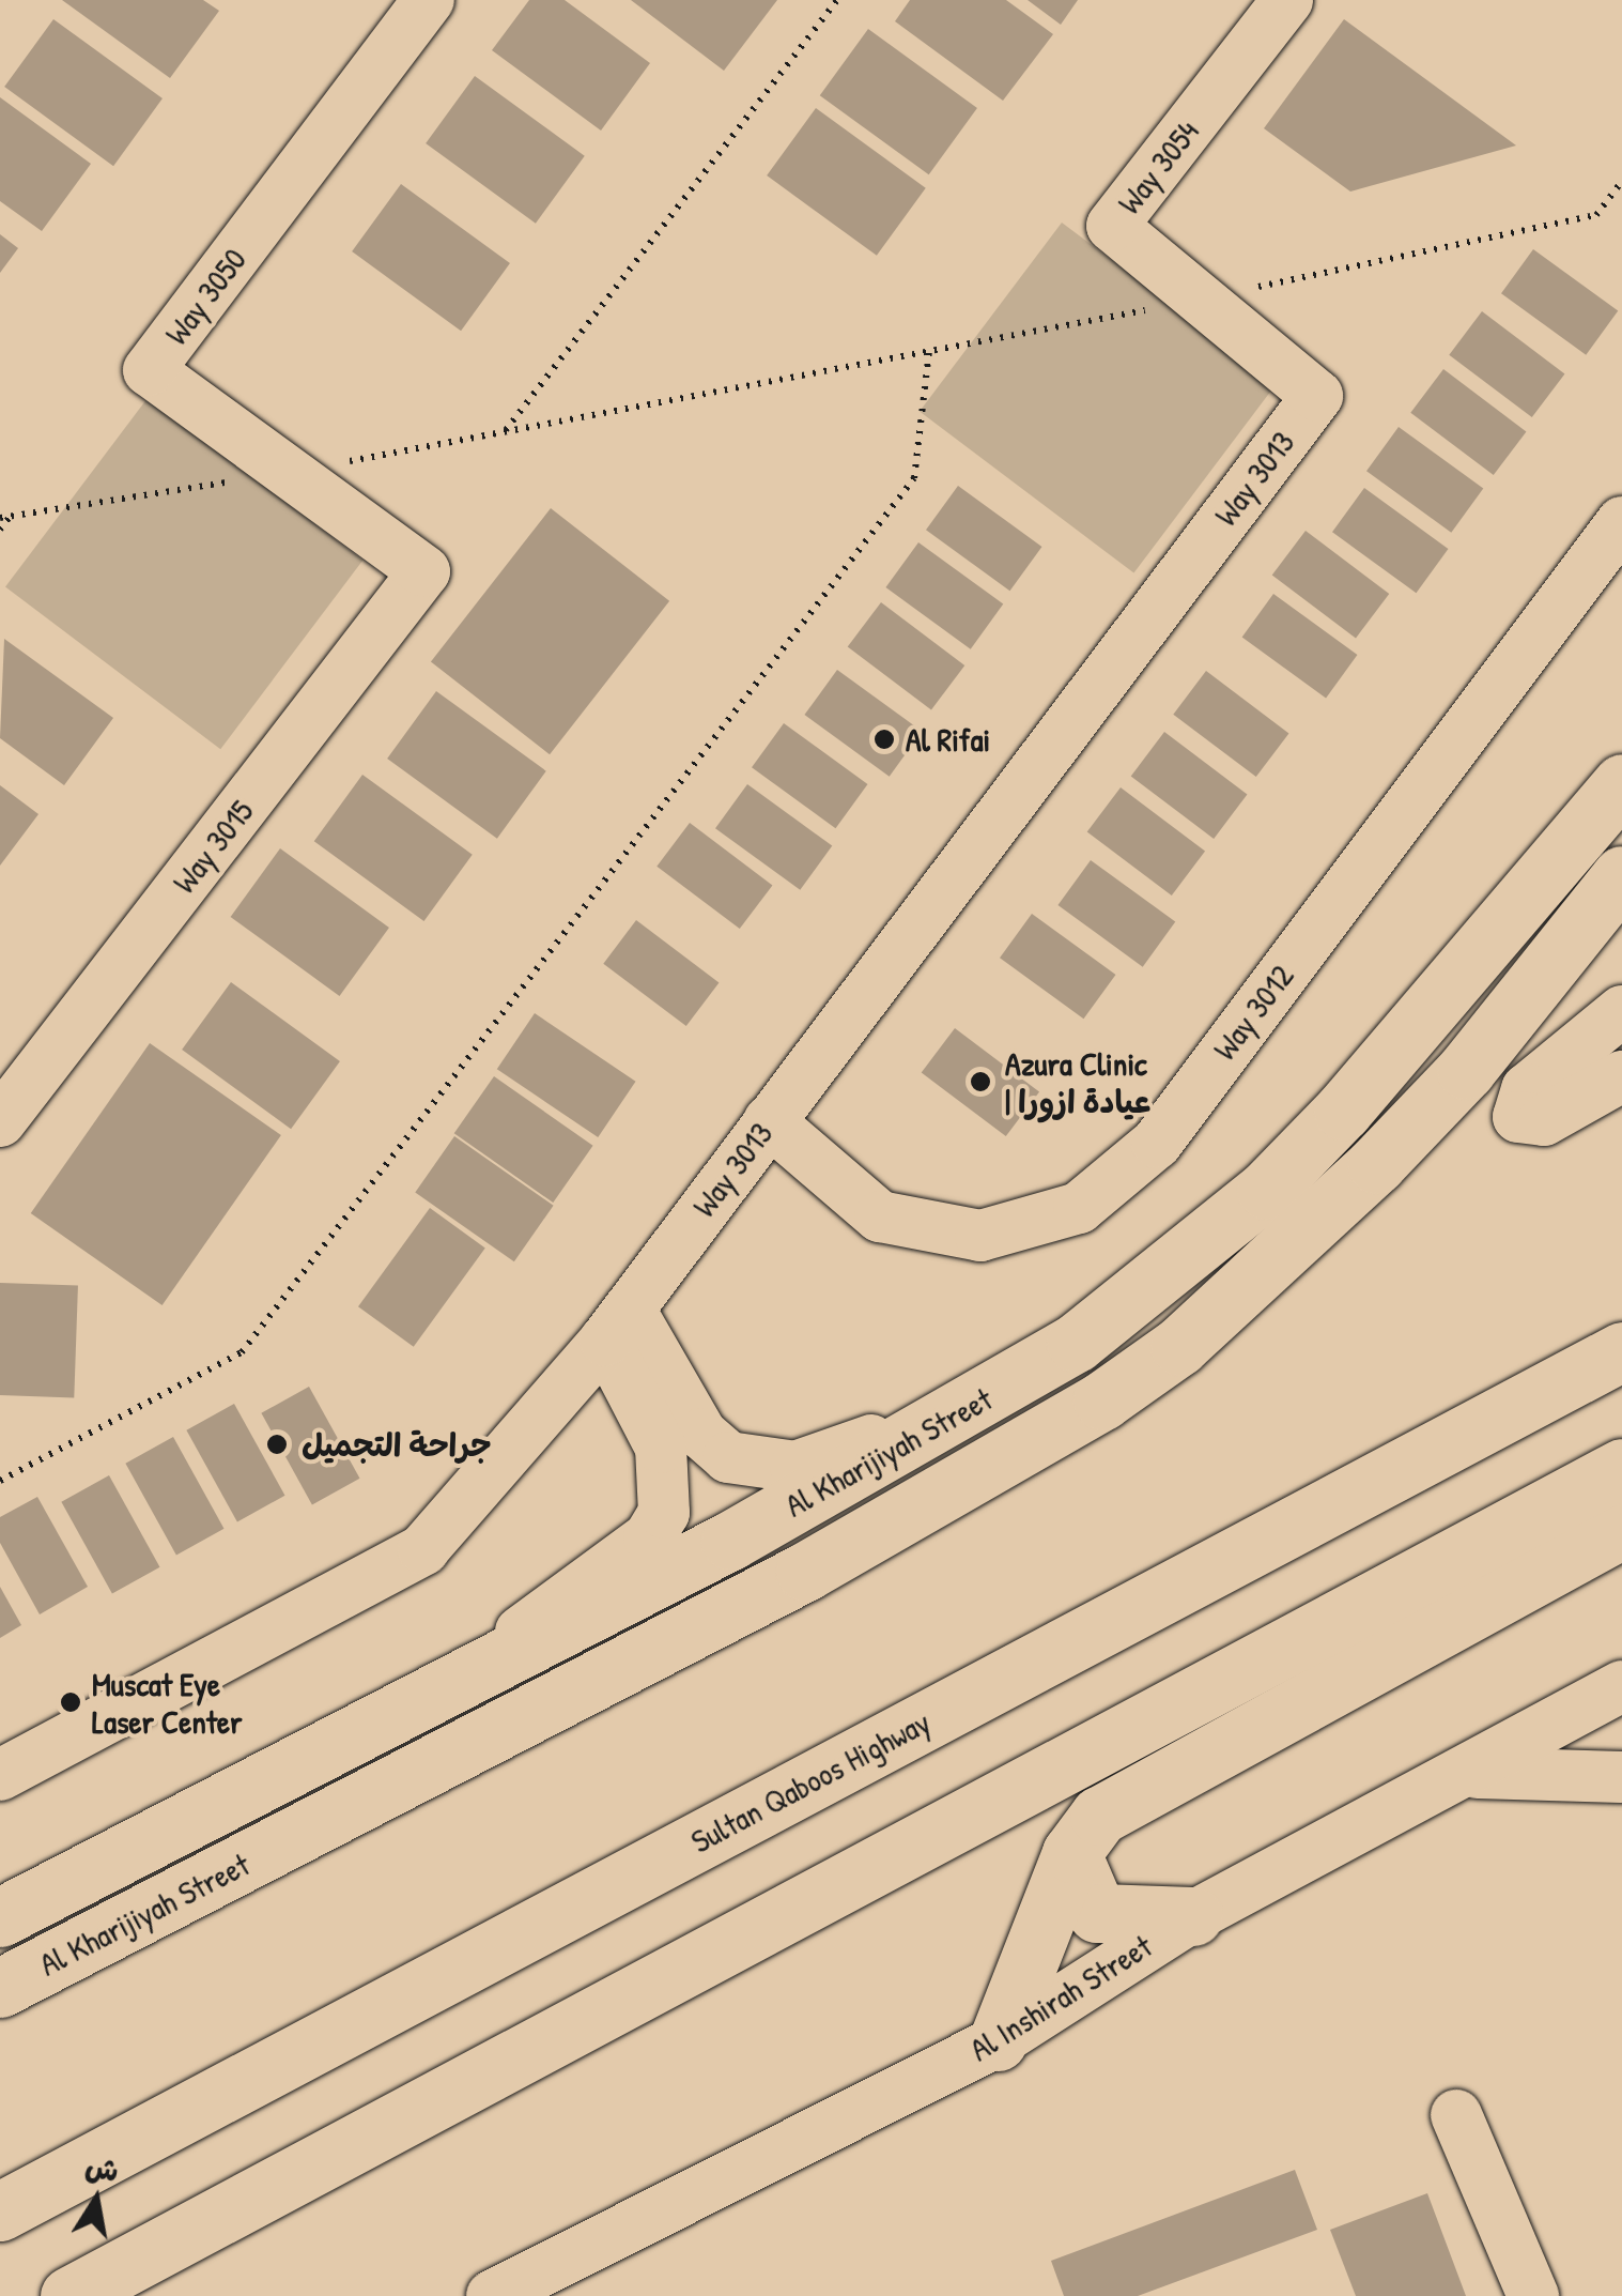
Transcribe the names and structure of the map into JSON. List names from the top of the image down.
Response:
{
  "streets": {
    "main road": ["Al Kharijiyah Street", "Sultan Qaboos Highway"],
    "street": [
      "Way 3054",
      "Way 3050",
      "Way 3013",
      "Way 3015",
      "Way 3012",
      "Al Inshirah Street"
    ]
  },
  "crossings": [
    ["Way 3054", "Way 3013"],
    ["Way 3050", "Way 3015"],
    ["Way 3013", "Way 3012"]
  ],
  "places": [
    "Al Rifai",
    "Azura Clinic | عيادة ازورا",
    "جراحة التجميل",
    "Muscat Eye Laser Center"
  ],
  "north": "top"
}
